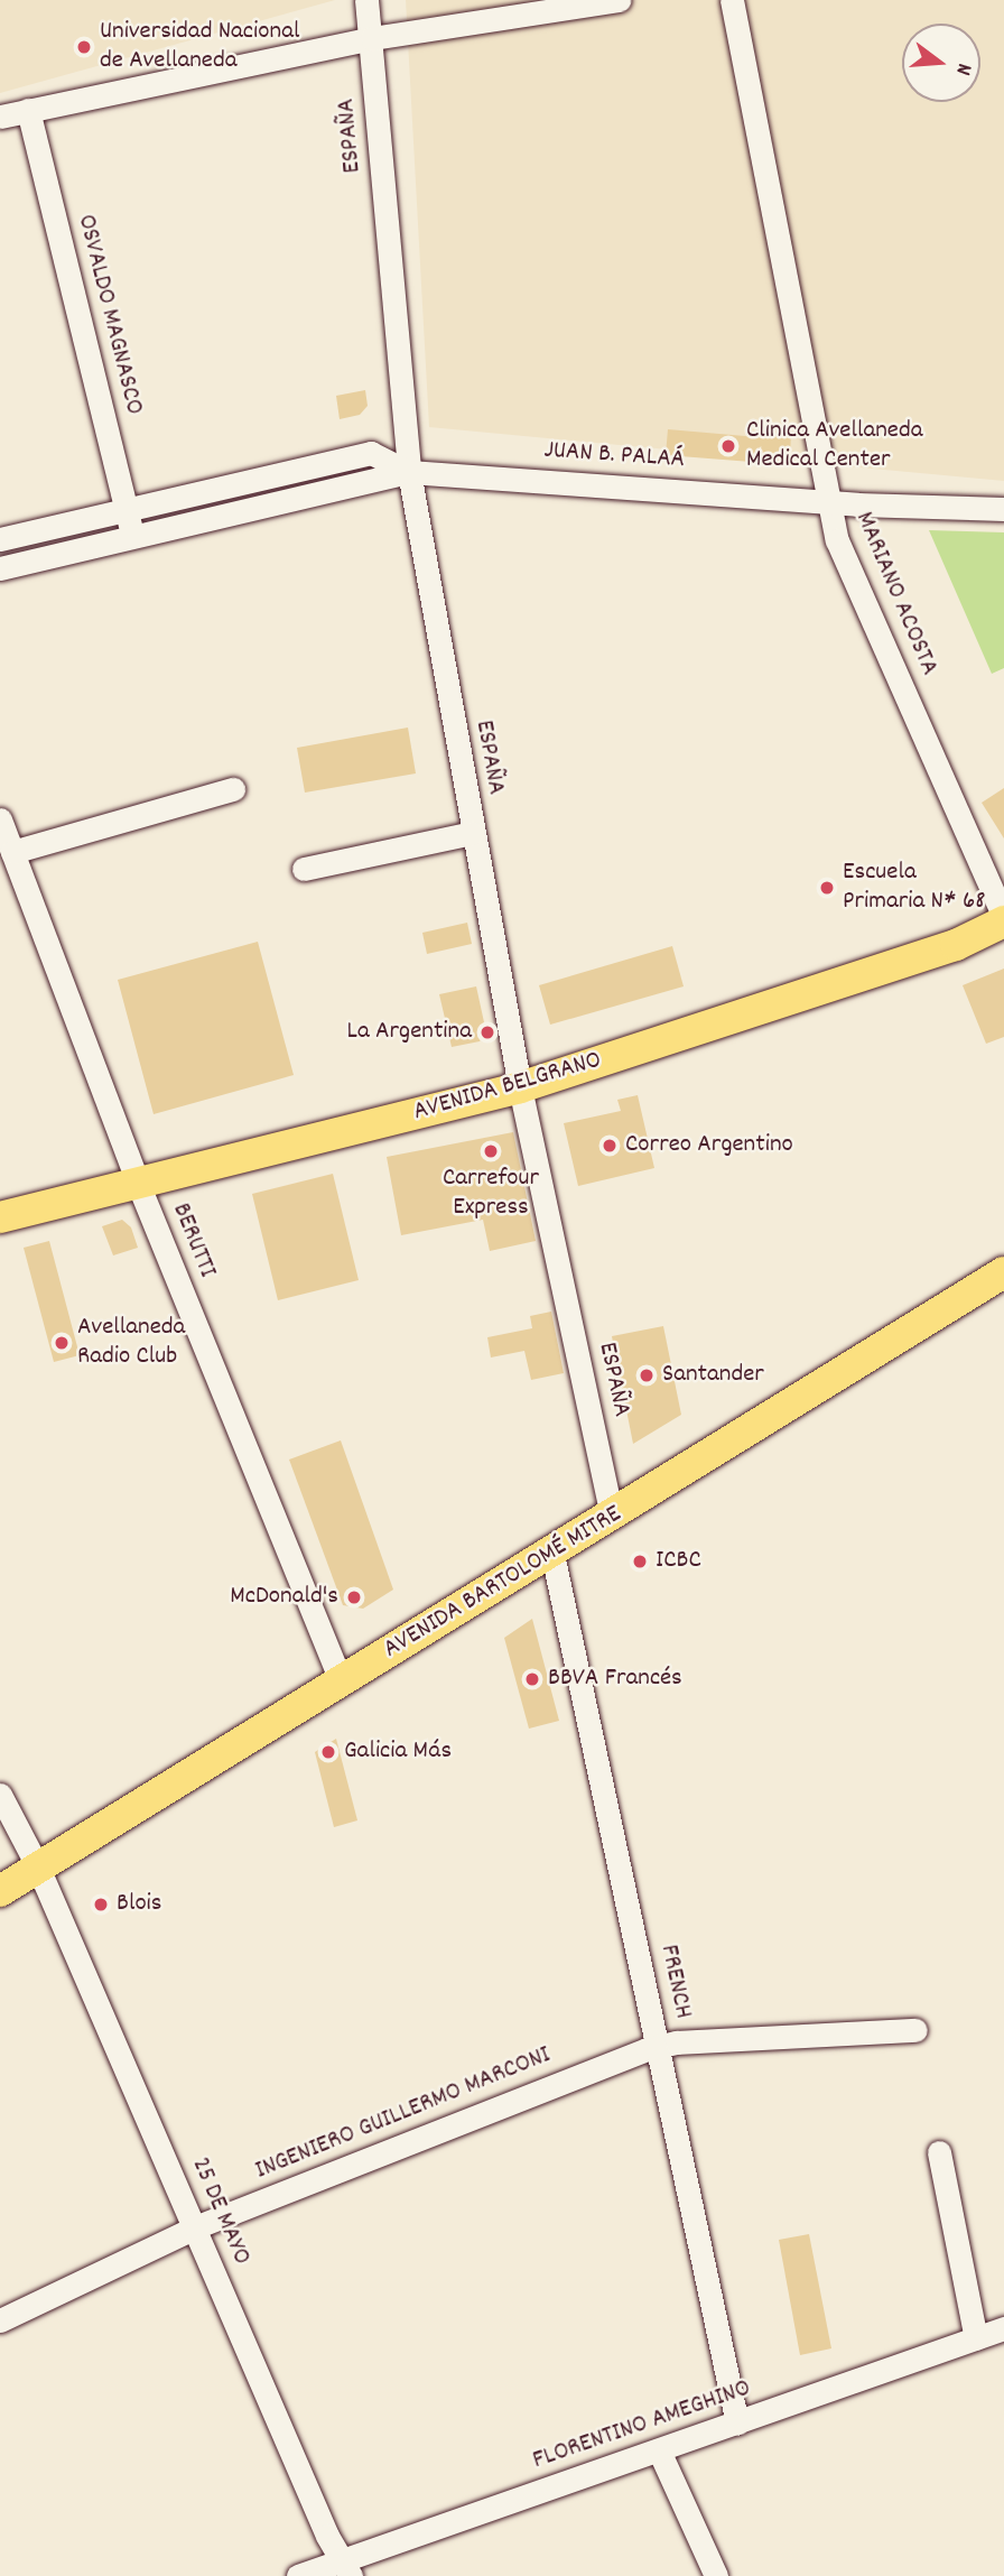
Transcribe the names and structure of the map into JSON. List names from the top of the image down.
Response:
{
  "streets": {
    "main road": ["AVENIDA BELGRANO", "AVENIDA BARTOLOMÉ MITRE"],
    "street": [
      "ESPAÑA",
      "OSVALDO MAGNASCO",
      "JUAN B. PALAÁ",
      "MARIANO ACOSTA",
      "BERUTTI",
      "FRENCH",
      "INGENIERO GUILLERMO MARCONI",
      "25 DE MAYO",
      "FLORENTINO AMEGHINO"
    ]
  },
  "crossings": [
    ["ESPAÑA", "JUAN B. PALAÁ"],
    ["ESPAÑA", "AVENIDA BELGRANO"],
    ["ESPAÑA", "AVENIDA BARTOLOMÉ MITRE"],
    ["OSVALDO MAGNASCO", "JUAN B. PALAÁ"],
    ["JUAN B. PALAÁ", "MARIANO ACOSTA"],
    ["MARIANO ACOSTA", "AVENIDA BELGRANO"],
    ["AVENIDA BELGRANO", "BERUTTI"],
    ["BERUTTI", "AVENIDA BARTOLOMÉ MITRE"],
    ["AVENIDA BARTOLOMÉ MITRE", "FRENCH"],
    ["AVENIDA BARTOLOMÉ MITRE", "25 DE MAYO"],
    ["FRENCH", "INGENIERO GUILLERMO MARCONI"],
    ["FRENCH", "FLORENTINO AMEGHINO"],
    ["INGENIERO GUILLERMO MARCONI", "25 DE MAYO"],
    ["25 DE MAYO", "FLORENTINO AMEGHINO"]
  ],
  "places": [
    "Universidad Nacional de Avellaneda",
    "Clinica Avellaneda Medical Center",
    "Escuela Primaria N* 68",
    "La Argentina",
    "Correo Argentino",
    "Carrefour Express",
    "Avellaneda Radio Club",
    "Santander",
    "ICBC",
    "McDonald's",
    "BBVA Francés",
    "Galicia Más",
    "Blois"
  ],
  "north": "right"
}
